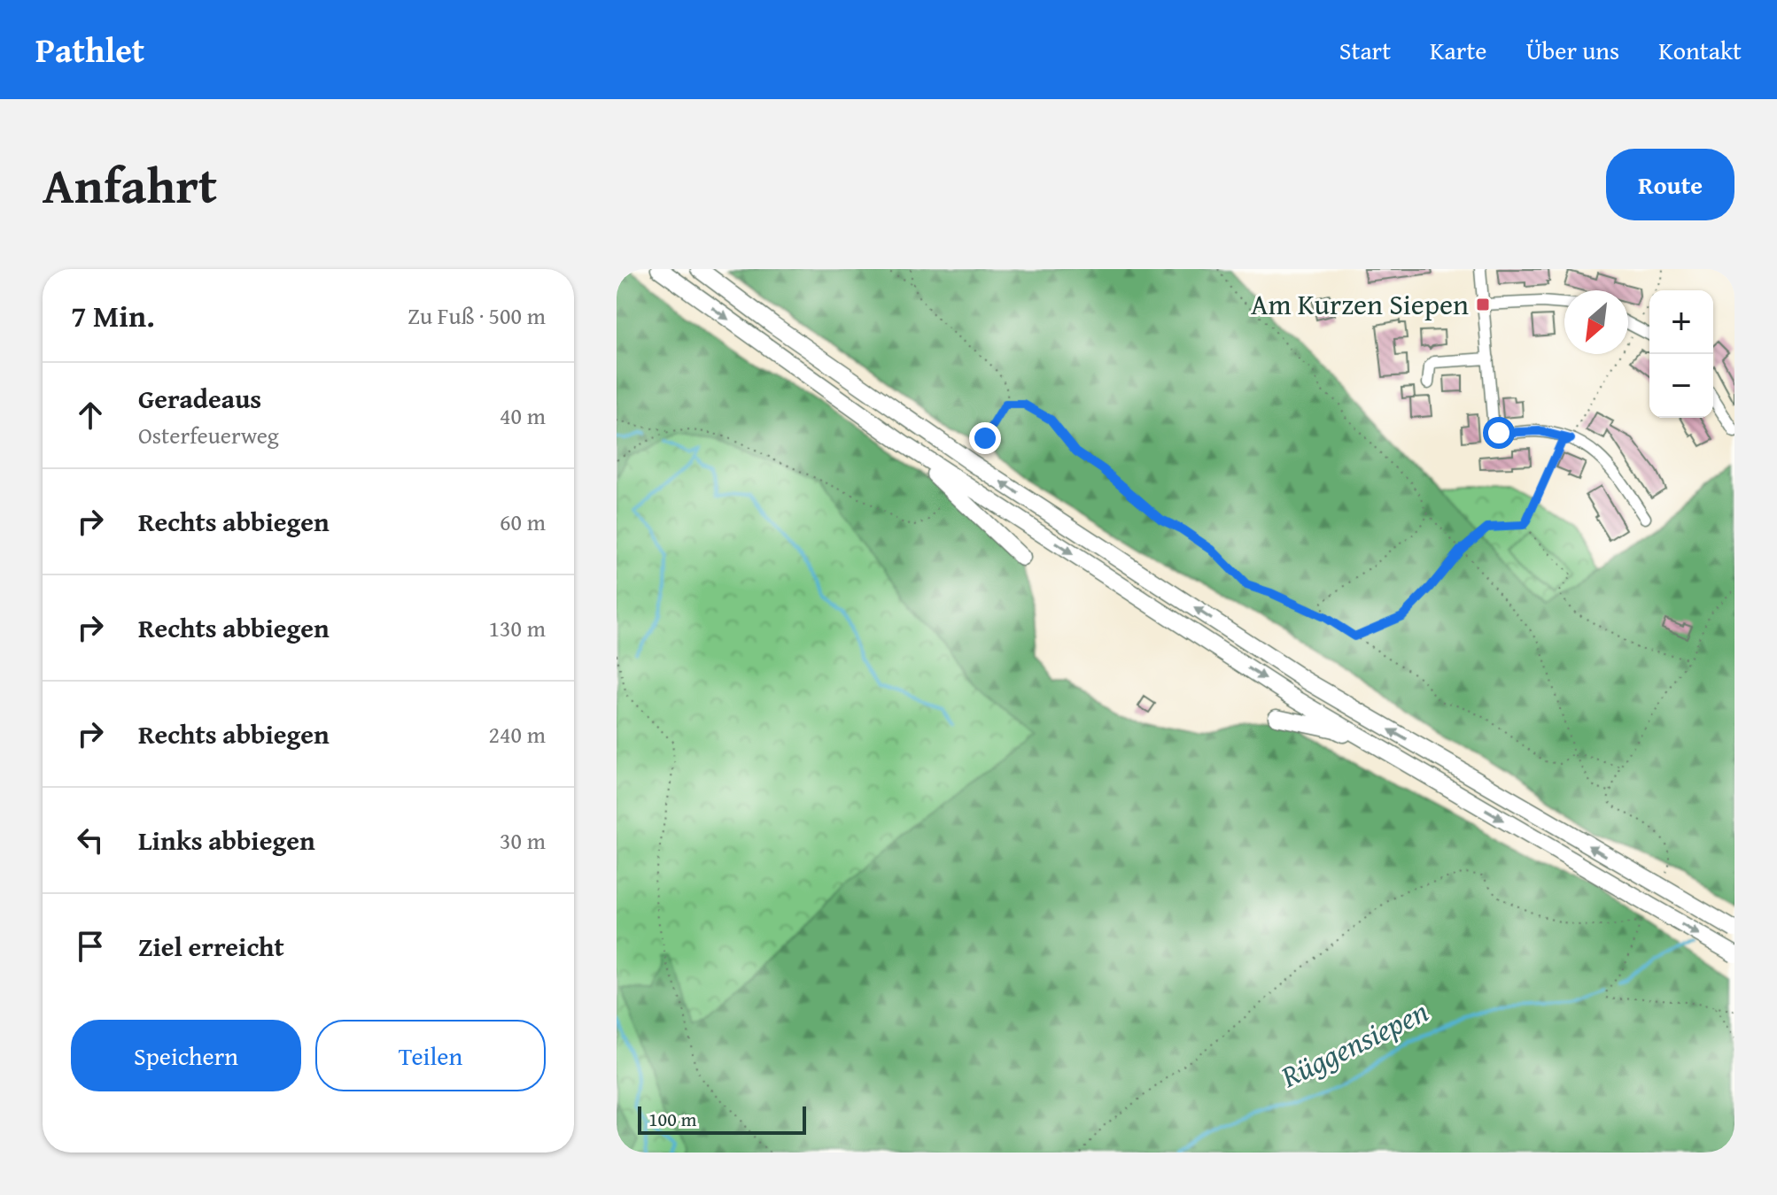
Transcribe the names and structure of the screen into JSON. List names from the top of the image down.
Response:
{
  "water": ["Rüggensiepen"],
  "places": {
    "transit": ["Am Kurzen Siepen"]
  },
  "scale_bar": "100 m",
  "north": "bottom left",
  "page": {
    "header": "Pathlet",
    "nav": [
      "Start",
      "Karte",
      "Über uns",
      "Kontakt"
    ],
    "title": "Anfahrt",
    "buttons": [
      "Route",
      ["Speichern", "Teilen"]
    ],
    "heading": ["7 Min.", "Zu Fuß · 500 m"],
    "map_buttons": ["+", "−"],
    "list": [
      ["Geradeaus", "Osterfeuerweg", "40 m"],
      ["Rechts abbiegen", "60 m"],
      ["Rechts abbiegen", "130 m"],
      ["Rechts abbiegen", "240 m"],
      ["Links abbiegen", "30 m"],
      "Ziel erreicht"
    ],
    "scale": "100 m"
  }
}
